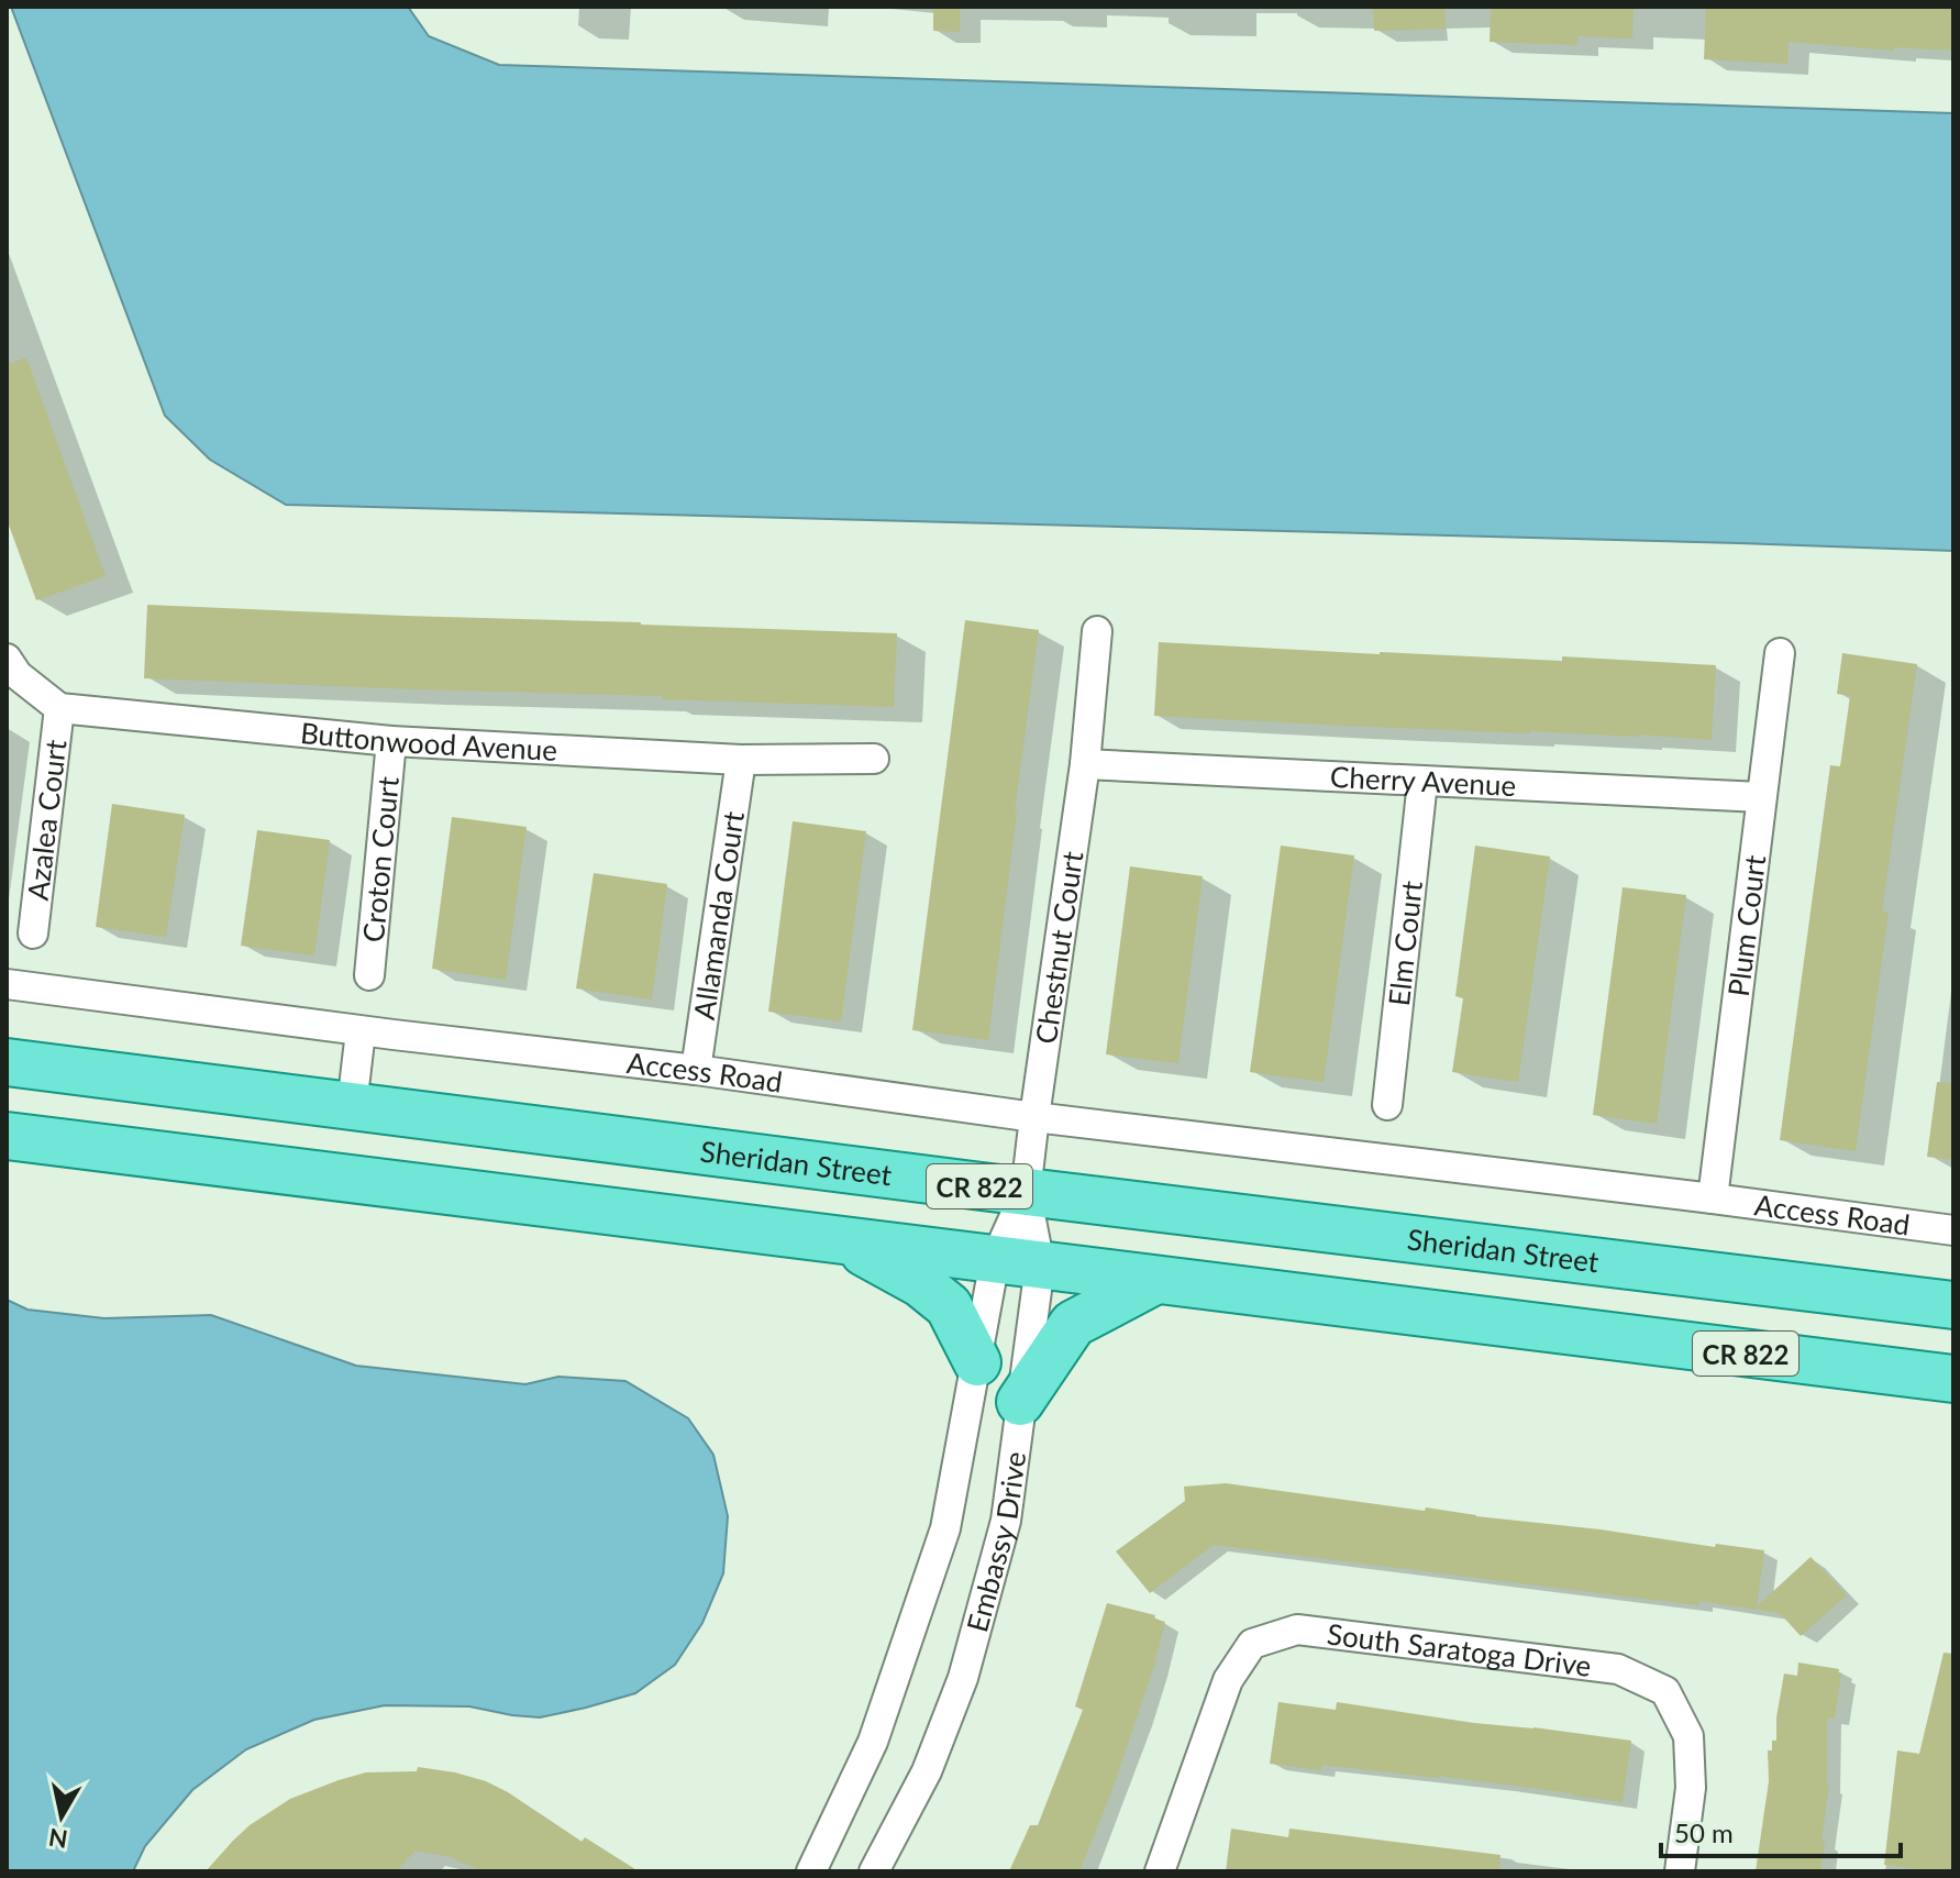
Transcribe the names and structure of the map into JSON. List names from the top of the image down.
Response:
{
  "streets": {
    "main road": ["Sheridan Street", "CR 822"],
    "street": [
      "Buttonwood Avenue",
      "Cherry Avenue",
      "Azalea Court",
      "Croton Court",
      "Allamanda Court",
      "Plum Court",
      "Elm Court",
      "Chestnut Court",
      "Access Road",
      "Embassy Drive",
      "South Saratoga Drive"
    ]
  },
  "crossings": [
    ["Buttonwood Avenue", "Azalea Court"],
    ["Buttonwood Avenue", "Croton Court"],
    ["Buttonwood Avenue", "Allamanda Court"],
    ["Cherry Avenue", "Plum Court"],
    ["Cherry Avenue", "Elm Court"],
    ["Cherry Avenue", "Chestnut Court"],
    ["Allamanda Court", "Access Road"],
    ["Plum Court", "Access Road"],
    ["Chestnut Court", "Access Road"],
    ["Chestnut Court", "Sheridan Street"],
    ["Chestnut Court", "CR 822"],
    ["Chestnut Court", "Embassy Drive"],
    ["Sheridan Street", "Embassy Drive"],
    ["CR 822", "Embassy Drive"]
  ],
  "scale_bar": "50 m",
  "north": "bottom"
}
